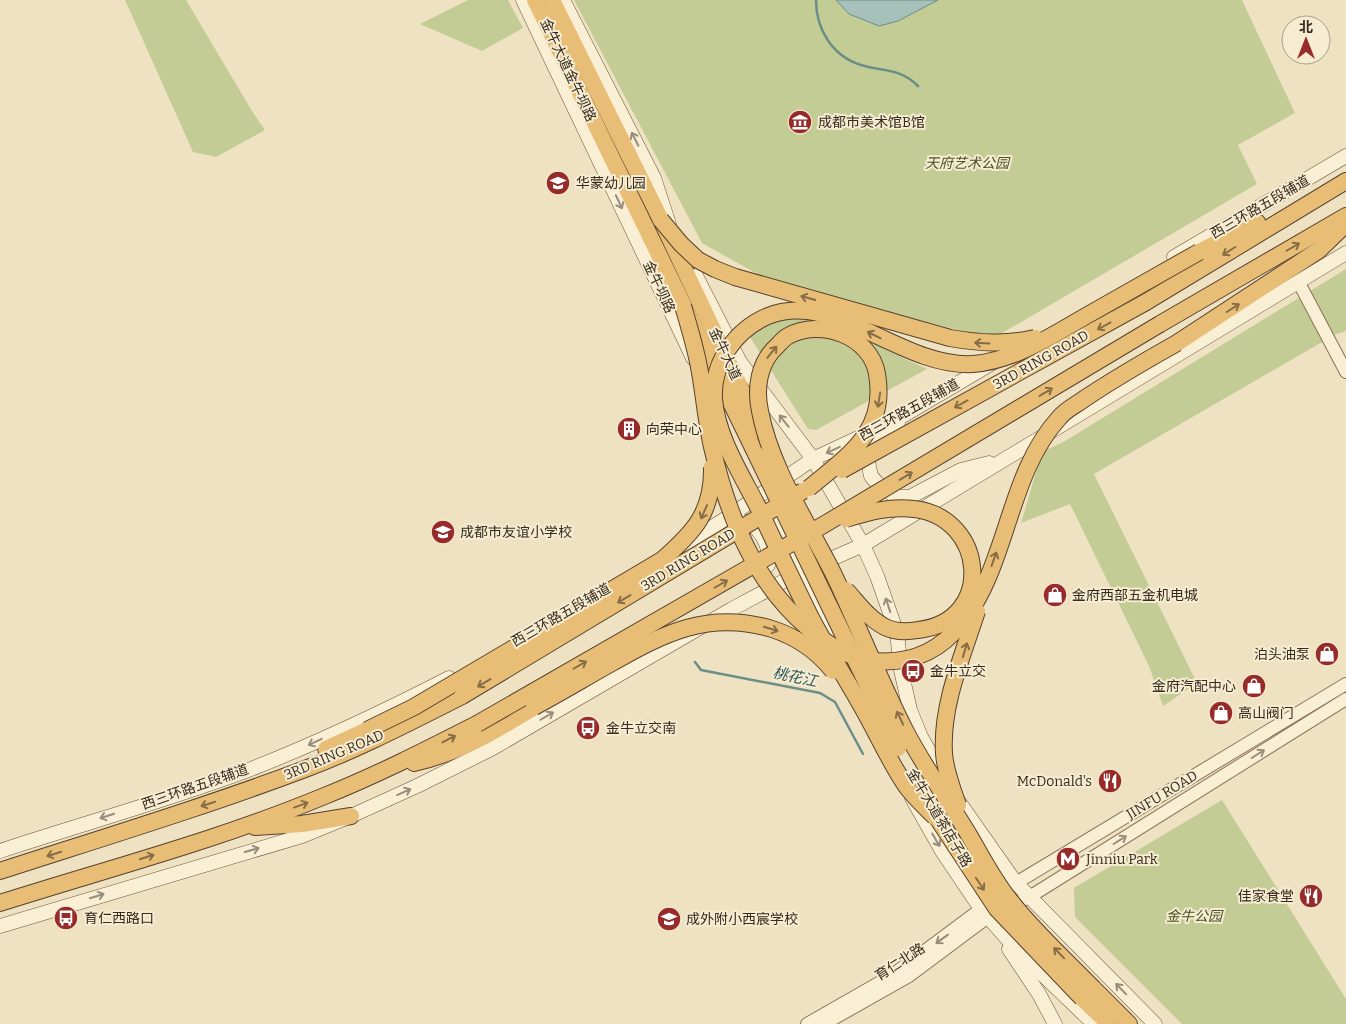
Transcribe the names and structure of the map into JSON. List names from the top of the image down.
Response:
{
  "streets": {
    "highway": [
      "金牛大道金牛坝路",
      "金牛大道",
      "3RD RING ROAD",
      "金牛大道茶店子路"
    ],
    "main road": ["西三环路五段辅道", "金牛坝路", "JINFU ROAD"],
    "street": ["育仁北路"]
  },
  "crossings": [
    ["金牛大道金牛坝路", "金牛大道"],
    ["西三环路五段辅道", "金牛坝路"],
    ["金牛坝路", "金牛大道"],
    ["金牛坝路", "金牛大道茶店子路"],
    ["金牛大道", "金牛大道茶店子路"],
    ["JINFU ROAD", "育仁北路"]
  ],
  "water": ["桃花江"],
  "parks": ["天府艺术公园", "金牛公园"],
  "places": {
    "museum": ["成都市美术馆B馆"],
    "school or university": ["华蒙幼儿园", "成都市友谊小学校", "成外附小西宸学校"],
    "building": ["向荣中心"],
    "shop": [
      "金府西部五金机电城",
      "泊头油泵",
      "金府汽配中心",
      "高山阀门"
    ],
    "bus stop": ["金牛立交", "金牛立交南", "育仁西路口"],
    "restaurant": ["McDonald's", "佳家食堂"],
    "metro station": ["Jinniu Park"]
  },
  "north": "top"
}
